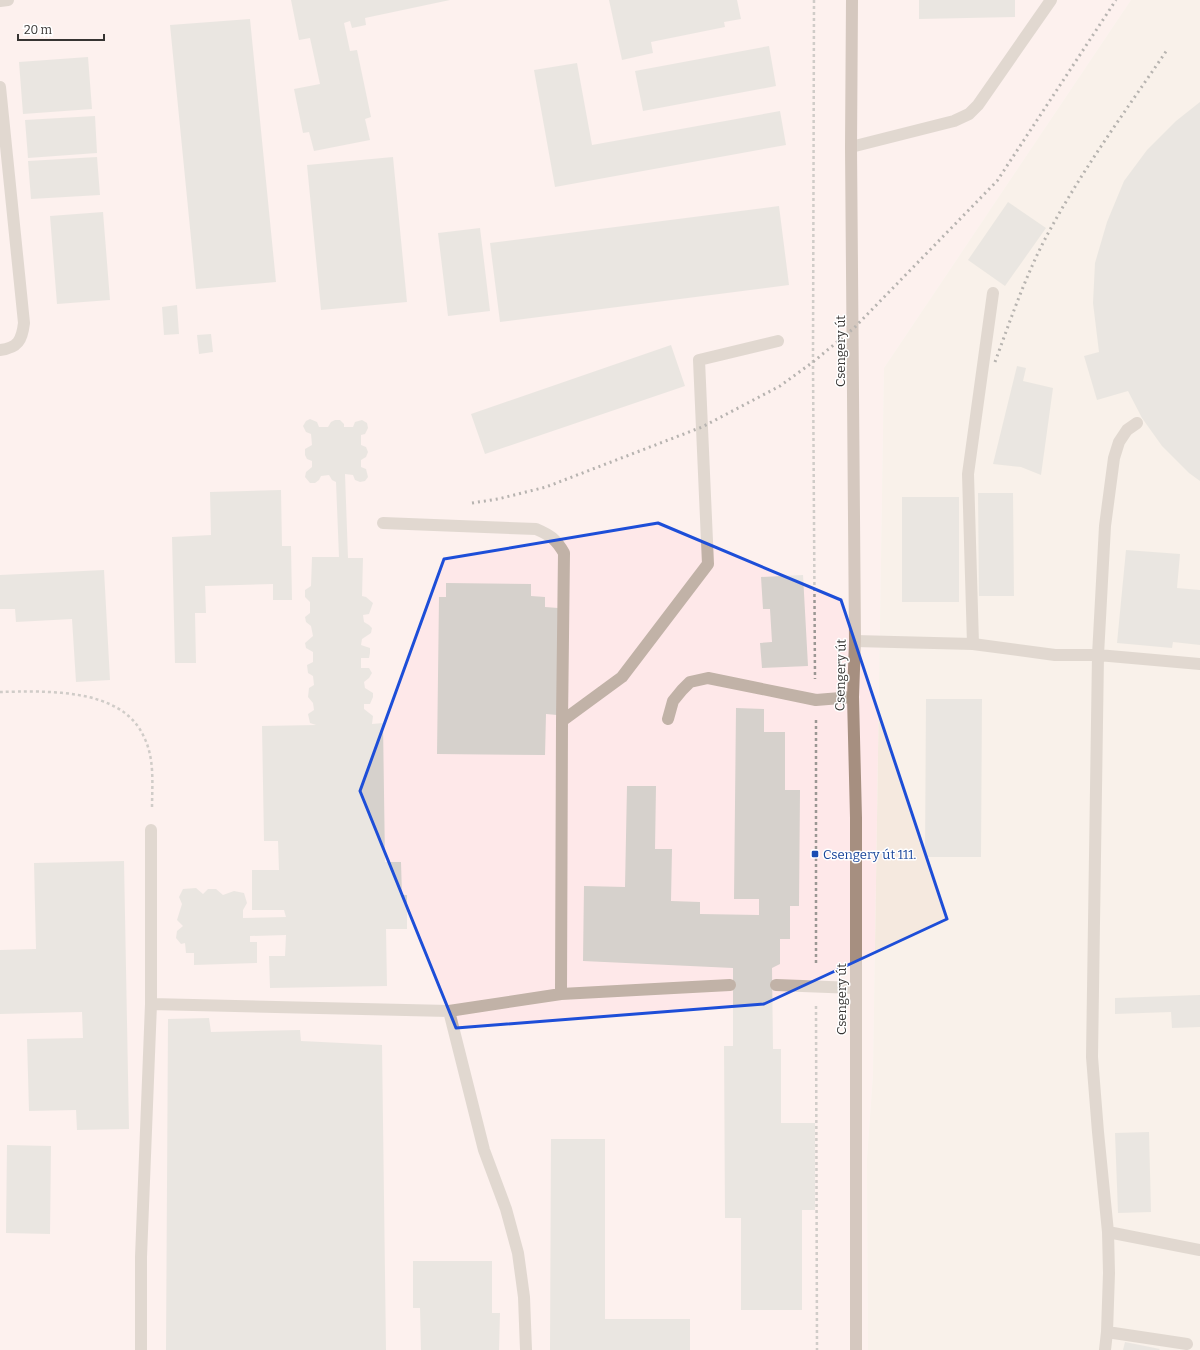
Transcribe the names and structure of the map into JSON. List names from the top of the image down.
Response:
{
  "streets": {
    "main road": ["Csengery út"]
  },
  "places": {
    "transit": ["Csengery út 111."]
  },
  "scale_bar": "20 m"
}
